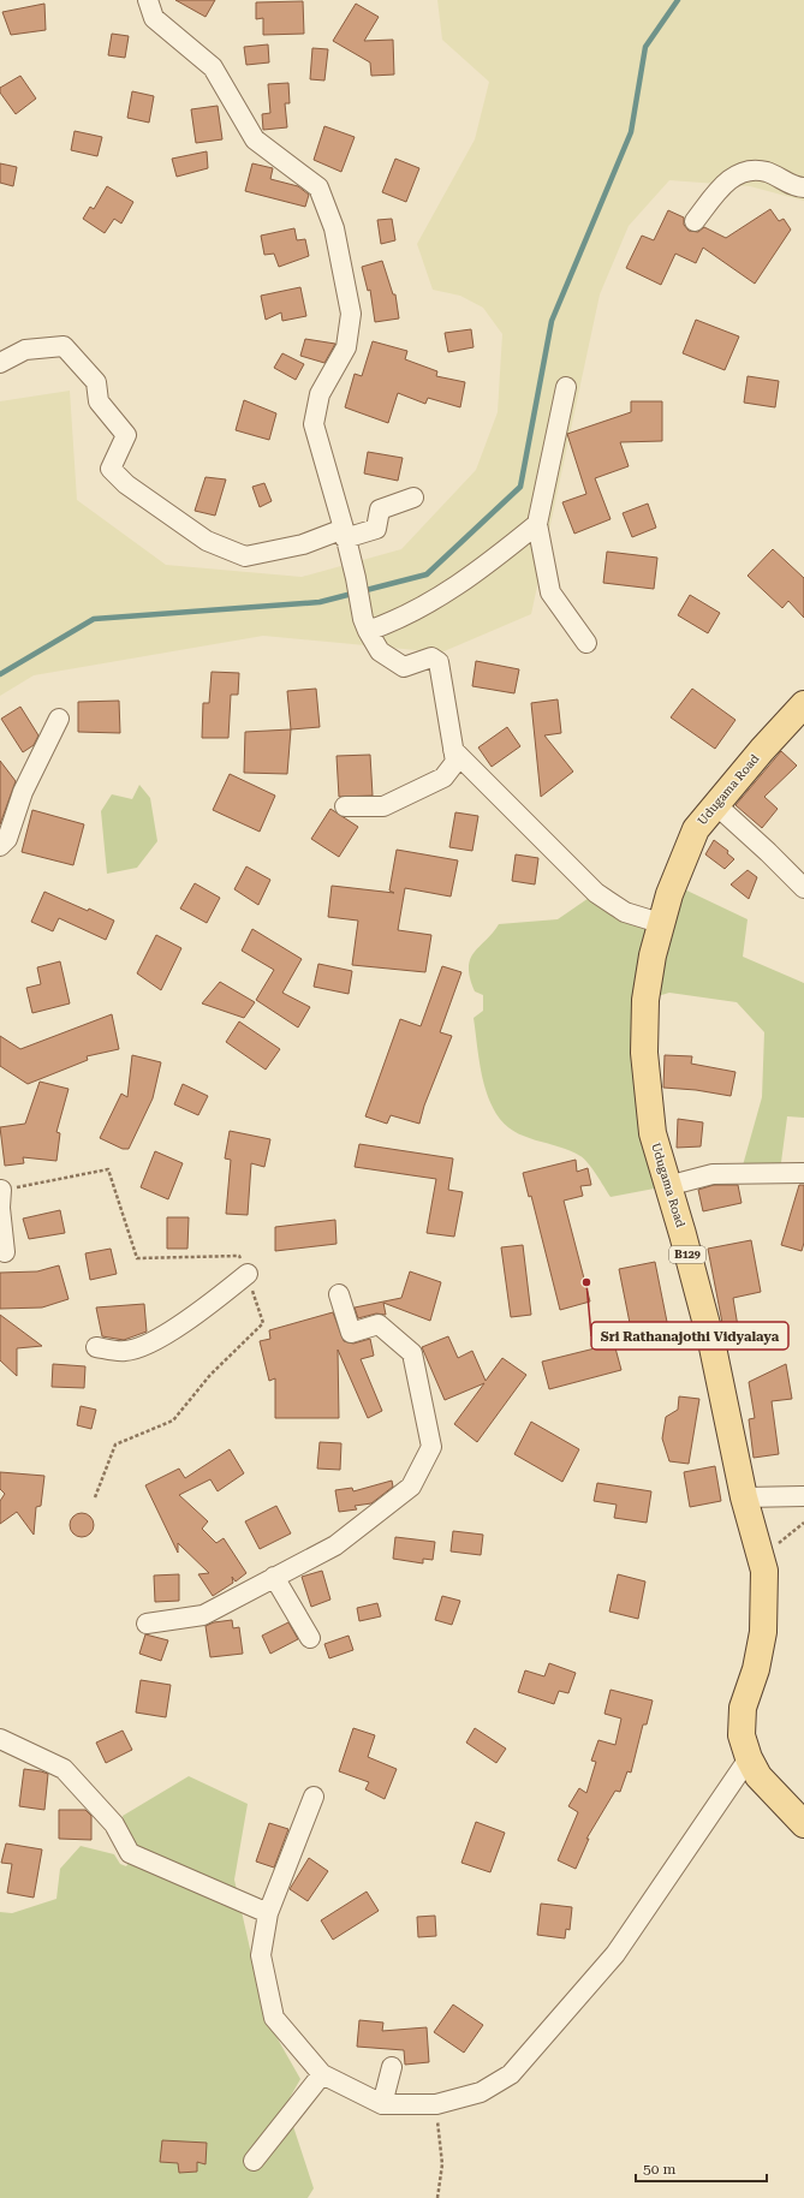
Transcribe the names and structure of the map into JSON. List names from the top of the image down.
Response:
{
  "streets": {
    "main road": ["Udugama Road", "B129"]
  },
  "places": ["Sri Rathanajothi Vidyalaya"],
  "scale_bar": "50 m"
}
